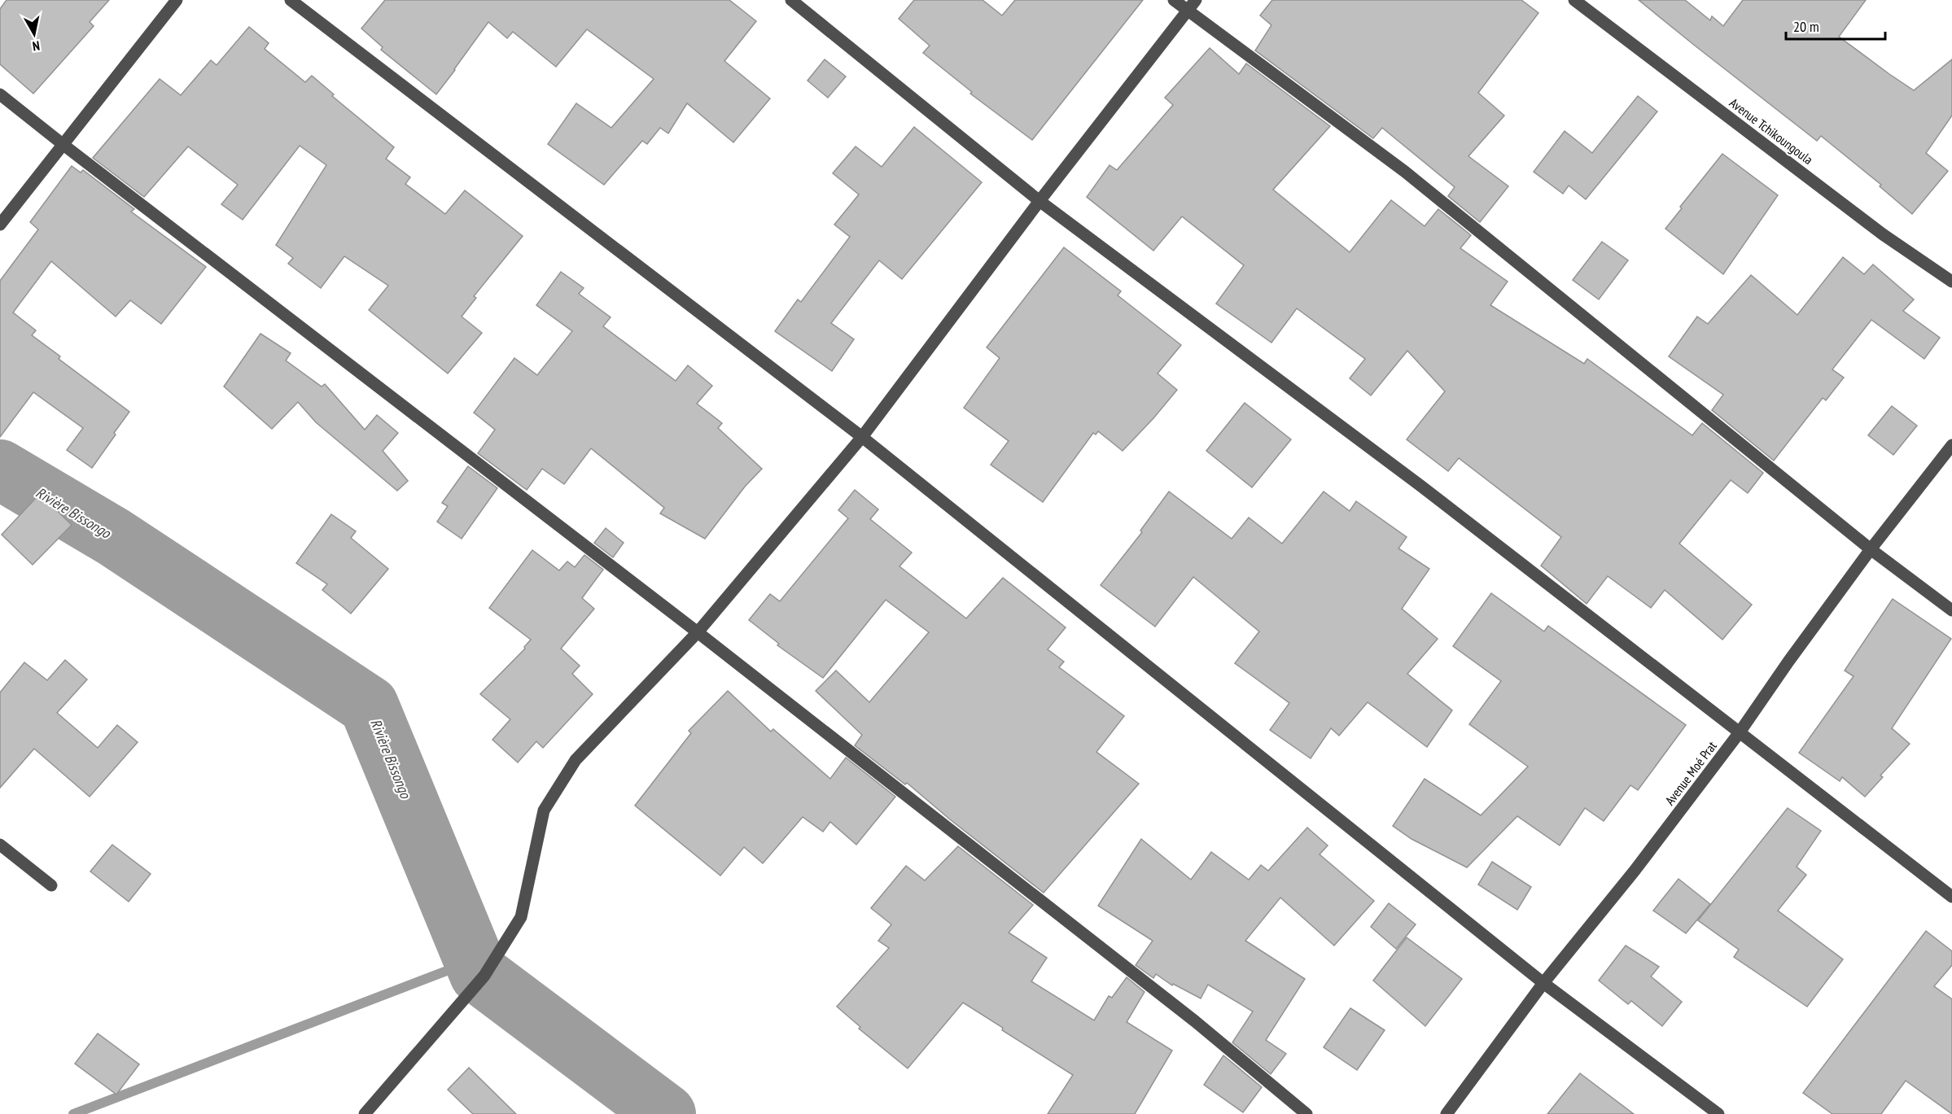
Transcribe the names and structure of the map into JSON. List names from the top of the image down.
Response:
{
  "streets": {
    "street": ["Avenue Tchikoungoula", "Avenue Moé Prat"]
  },
  "water": ["Rivière Bissongo"],
  "scale_bar": "20 m",
  "north": "bottom"
}
